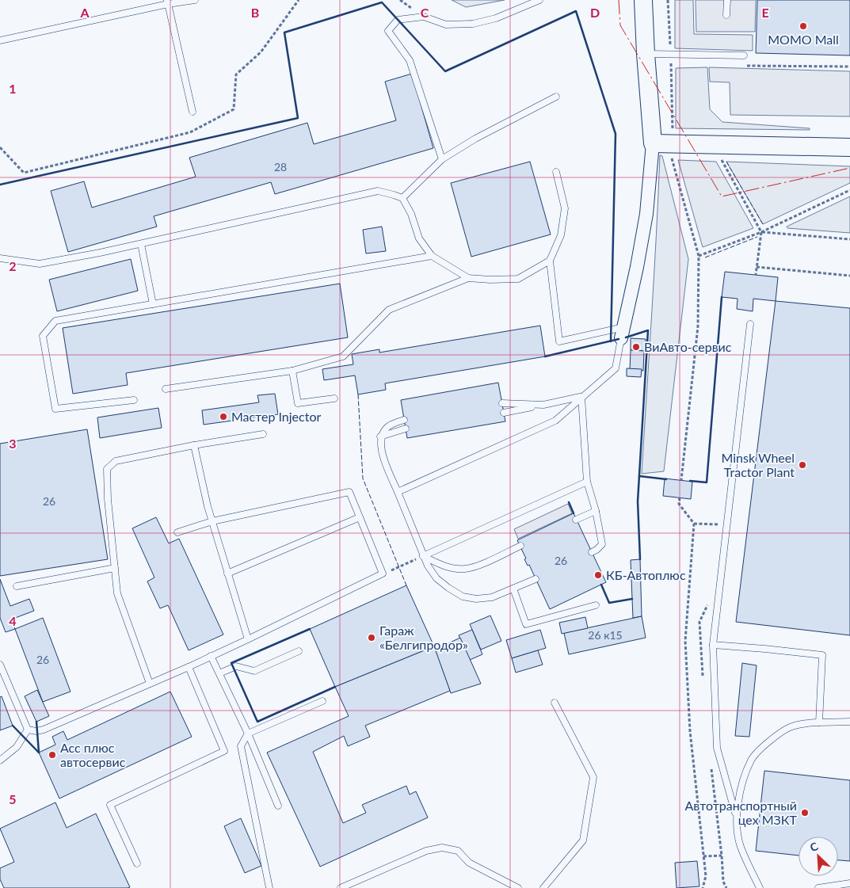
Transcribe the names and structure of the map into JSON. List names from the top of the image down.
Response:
{
  "places": [
    "MOMO Mall",
    "ВиАвто-сервис",
    "Мастер Injector",
    "Minsk Wheel Tractor Plant",
    "КБ-Автоплюс",
    "Гараж «Белгипродор»",
    "Асс плюс автосервис",
    "Автотранспортный цех МЗКТ"
  ],
  "house_numbers": [
    "28",
    "26",
    "26",
    "26 к15",
    "26"
  ],
  "north": "top left",
  "grid": {
    "columns": [
      "A",
      "B",
      "C",
      "D",
      "E"
    ],
    "rows": [
      "1",
      "2",
      "3",
      "4",
      "5"
    ]
  }
}
